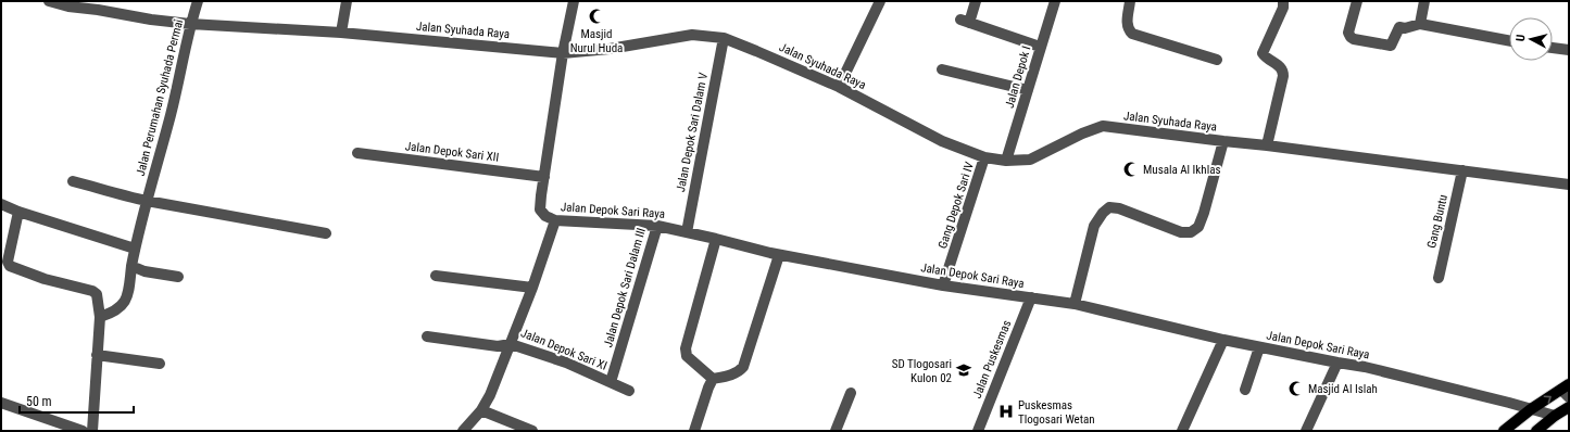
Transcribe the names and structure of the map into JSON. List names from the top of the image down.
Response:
{
  "streets": {
    "street": [
      "Jalan Syuhada Raya",
      "Jalan Depok I",
      "Jalan Perumahan Syuhada Permai",
      "Jalan Depok Sari Dalam V",
      "Jalan Depok Sari XII",
      "Gang Depok Sari IV",
      "Jalan Depok Sari Raya",
      "Gang Buntu",
      "Jalan Depok Sari Dalam III",
      "Jalan Depok Sari XI",
      "Jalan Puskesmas"
    ]
  },
  "crossings": [
    ["Jalan Syuhada Raya", "Jalan Depok I"],
    ["Jalan Syuhada Raya", "Jalan Perumahan Syuhada Permai"],
    ["Jalan Syuhada Raya", "Jalan Depok Sari Dalam V"],
    ["Jalan Syuhada Raya", "Gang Depok Sari IV"],
    ["Jalan Syuhada Raya", "Jalan Depok Sari Raya"],
    ["Jalan Syuhada Raya", "Gang Buntu"],
    ["Jalan Depok Sari Dalam V", "Jalan Depok Sari Raya"],
    ["Jalan Depok Sari XII", "Jalan Depok Sari Raya"],
    ["Gang Depok Sari IV", "Jalan Depok Sari Raya"],
    ["Jalan Depok Sari Raya", "Jalan Depok Sari Dalam III"],
    ["Jalan Depok Sari Raya", "Jalan Depok Sari XI"],
    ["Jalan Depok Sari Raya", "Jalan Puskesmas"],
    ["Jalan Depok Sari Dalam III", "Jalan Depok Sari XI"]
  ],
  "places": {
    "mosque": ["Masjid Nurul Huda", "Musala Al Ikhlas", "Masjid Al Islah"],
    "school or university": ["SD Tlogosari Kulon 02"],
    "hospital": ["Puskesmas Tlogosari Wetan"]
  },
  "scale_bar": "50 m",
  "north": "left"
}
